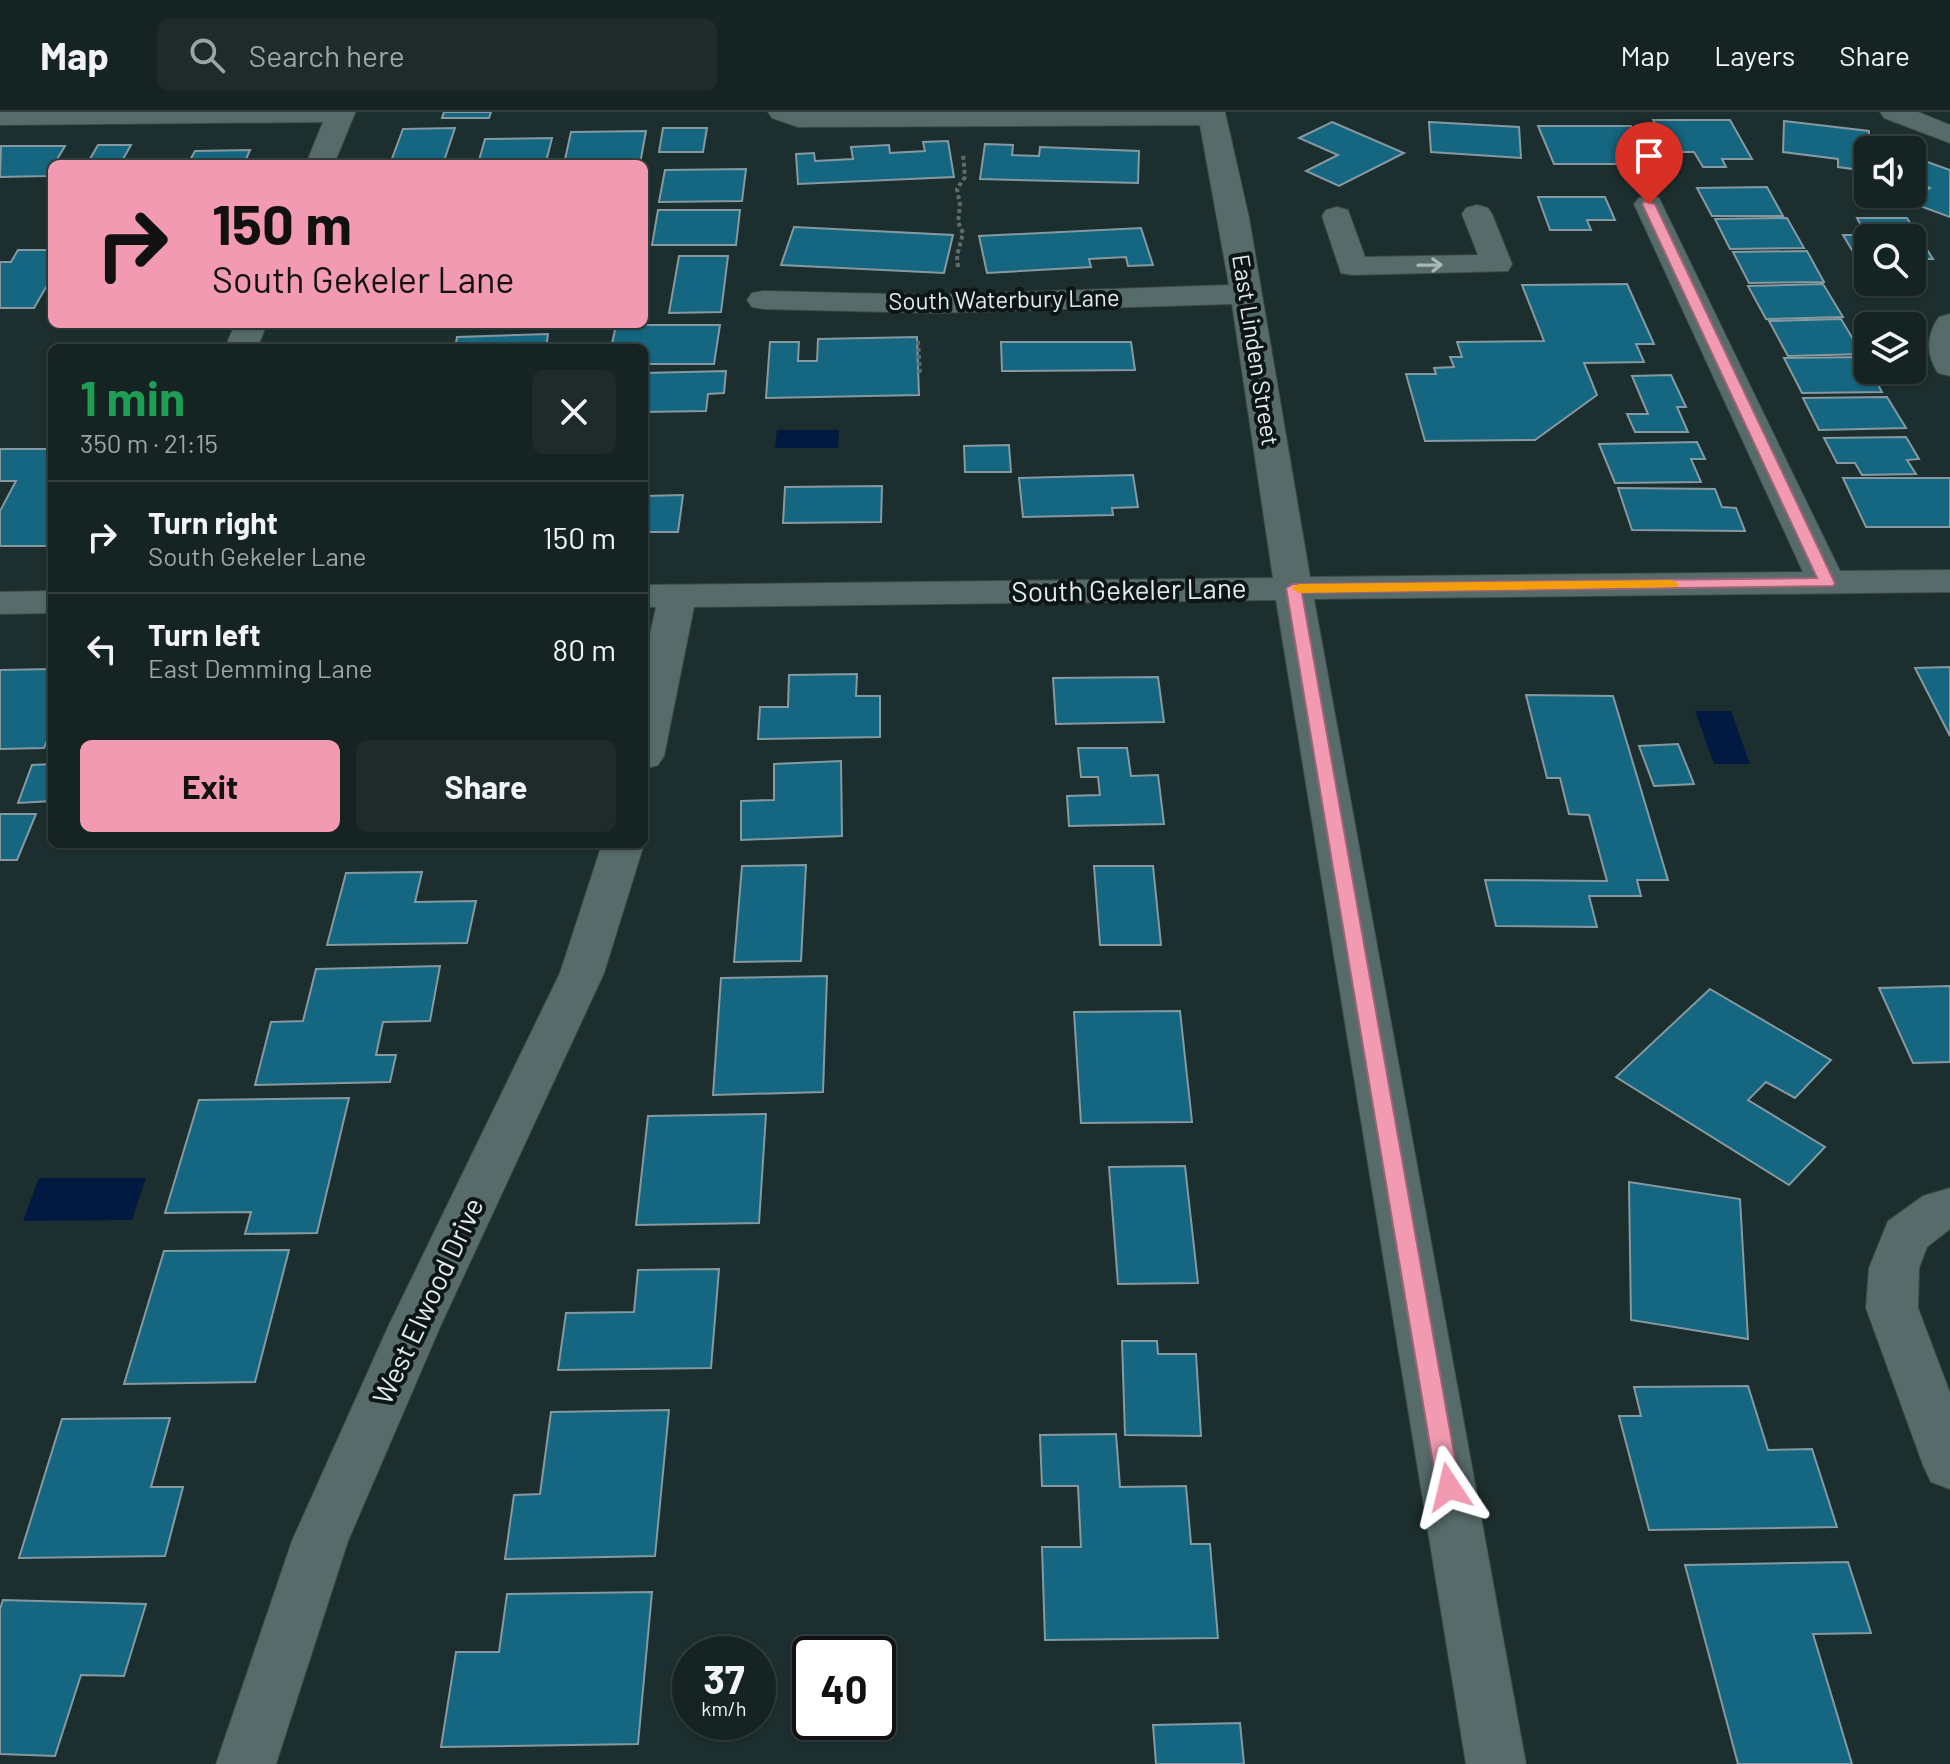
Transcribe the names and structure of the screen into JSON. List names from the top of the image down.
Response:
{
  "streets": {
    "street": [
      "South Waterbury Lane",
      "East Linden Street",
      "South Gekeler Lane",
      "West Elwood Drive"
    ]
  },
  "crossings": [
    ["South Waterbury Lane", "East Linden Street"],
    ["East Linden Street", "South Gekeler Lane"]
  ],
  "page": {
    "header": "Map",
    "search": "Search here",
    "nav": ["Map", "Layers", "Share"],
    "turn": ["150 m", "South Gekeler Lane"],
    "heading": ["1 min", "350 m · 21:15"],
    "list": [
      {
        "name": "Turn right",
        "note": "South Gekeler Lane",
        "value": "150 m"
      },
      {
        "name": "Turn left",
        "note": "East Demming Lane",
        "value": "80 m"
      }
    ],
    "buttons": ["Exit", "Share"],
    "speed": "37 km/h",
    "limit": "40"
  }
}
